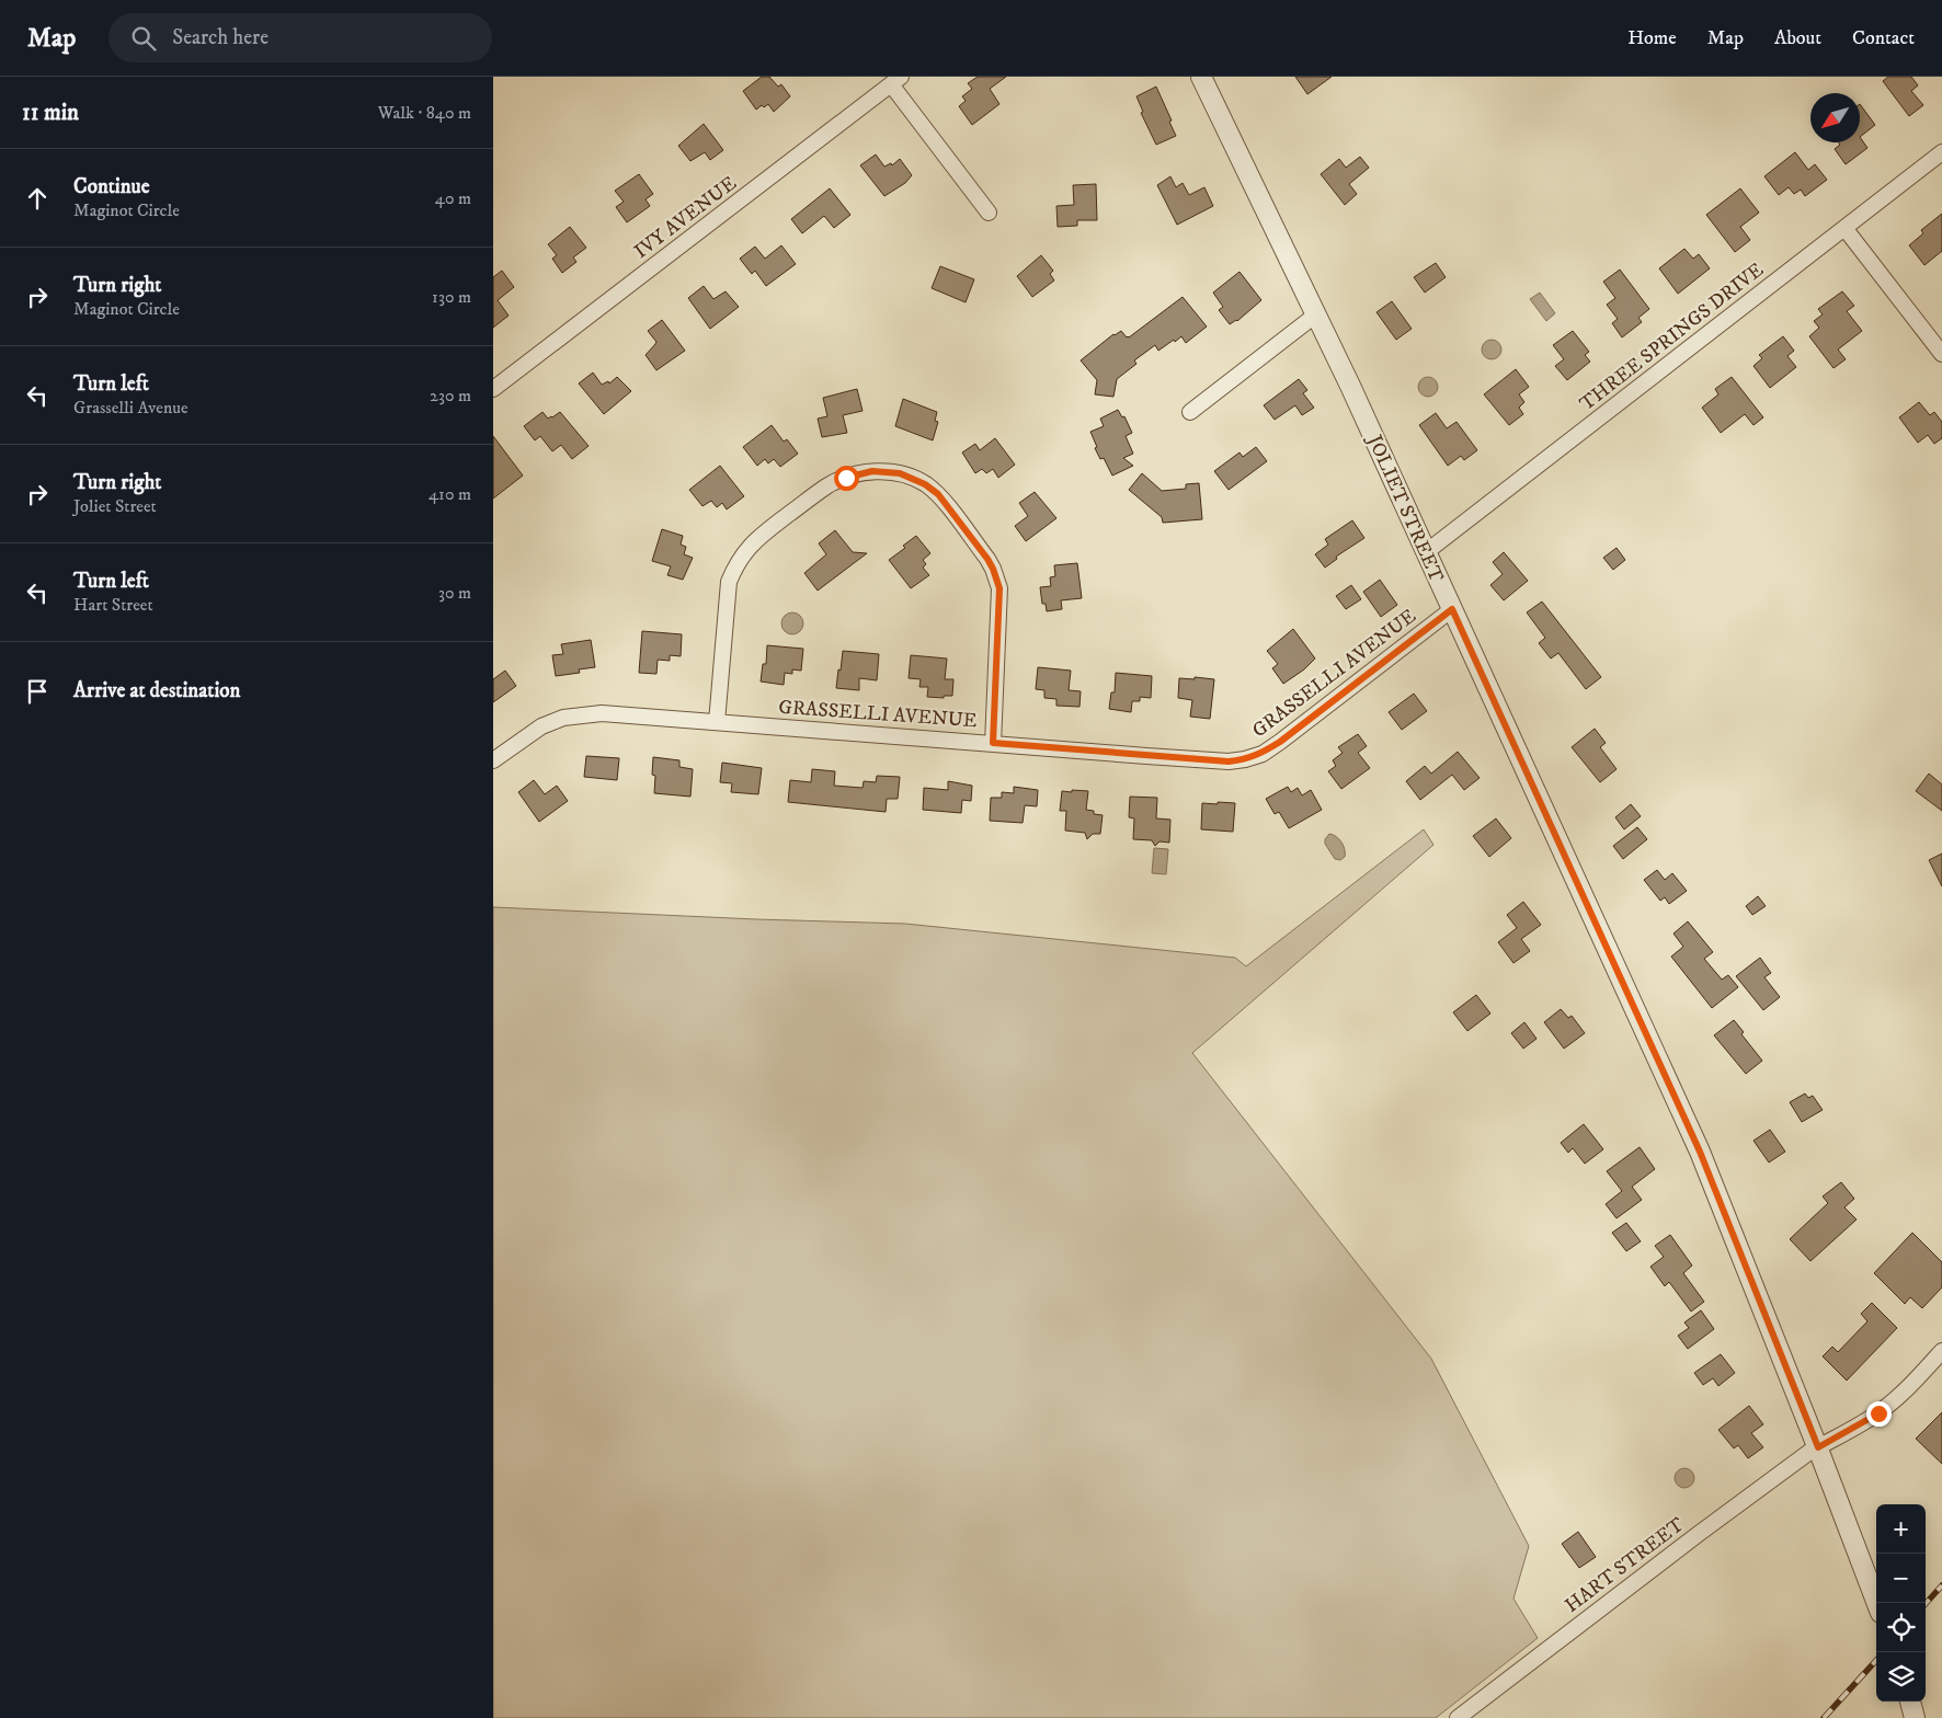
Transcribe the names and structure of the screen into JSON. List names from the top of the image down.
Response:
{
  "streets": {
    "street": [
      "IVY AVENUE",
      "THREE SPRINGS DRIVE",
      "JOLIET STREET",
      "GRASSELLI AVENUE",
      "HART STREET"
    ]
  },
  "crossings": [
    ["THREE SPRINGS DRIVE", "JOLIET STREET"],
    ["JOLIET STREET", "GRASSELLI AVENUE"],
    ["JOLIET STREET", "HART STREET"]
  ],
  "north": "bottom left",
  "page": {
    "header": "Map",
    "search": "Search here",
    "nav": [
      "Home",
      "Map",
      "About",
      "Contact"
    ],
    "heading": ["11 min", "Walk · 840 m"],
    "list": [
      ["Continue", "Maginot Circle", "40 m"],
      ["Turn right", "Maginot Circle", "130 m"],
      ["Turn left", "Grasselli Avenue", "230 m"],
      ["Turn right", "Joliet Street", "410 m"],
      ["Turn left", "Hart Street", "30 m"],
      "Arrive at destination"
    ],
    "map_buttons": ["+", "−"]
  }
}
